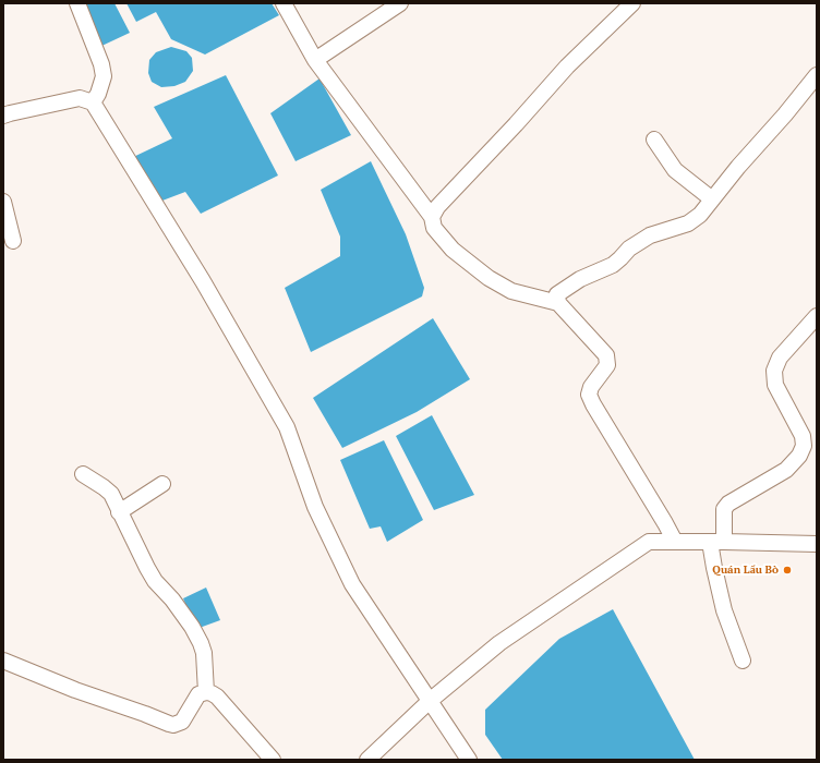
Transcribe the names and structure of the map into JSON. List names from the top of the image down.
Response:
{
  "places": ["Quán Lẩu Bò"]
}
